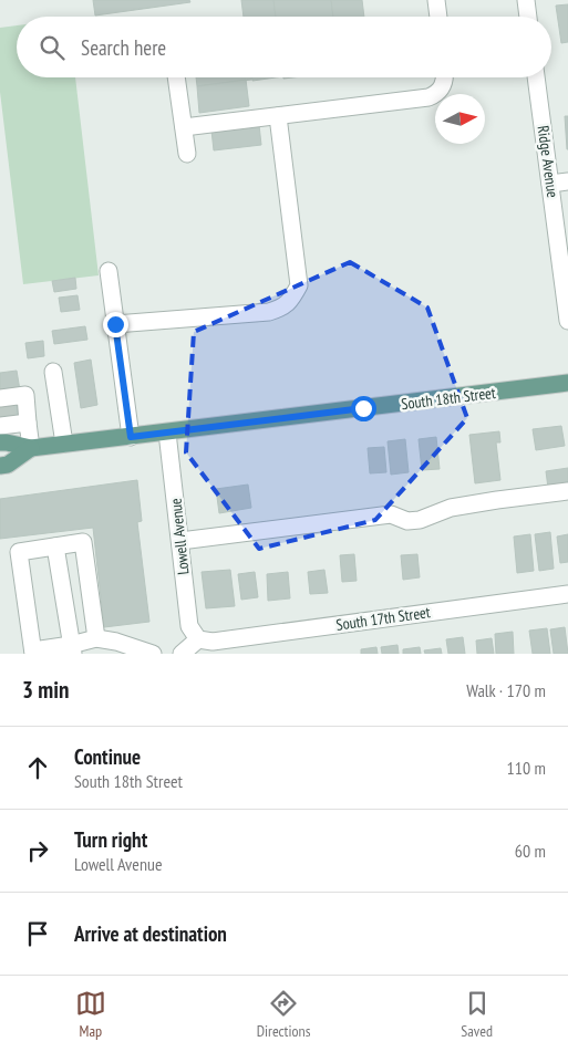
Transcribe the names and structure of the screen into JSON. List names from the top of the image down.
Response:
{
  "streets": {
    "main road": ["South 18th Street"],
    "street": ["Ridge Avenue", "Lowell Avenue", "South 17th Street"]
  },
  "crossings": [
    ["South 18th Street", "Lowell Avenue"],
    ["Lowell Avenue", "South 17th Street"]
  ],
  "north": "right",
  "page": {
    "search": "Search here",
    "heading": ["3 min", "Walk · 170 m"],
    "list": [
      ["Continue", "South 18th Street", "110 m"],
      ["Turn right", "Lowell Avenue", "60 m"],
      "Arrive at destination"
    ],
    "nav": ["Map", "Directions", "Saved"]
  }
}
